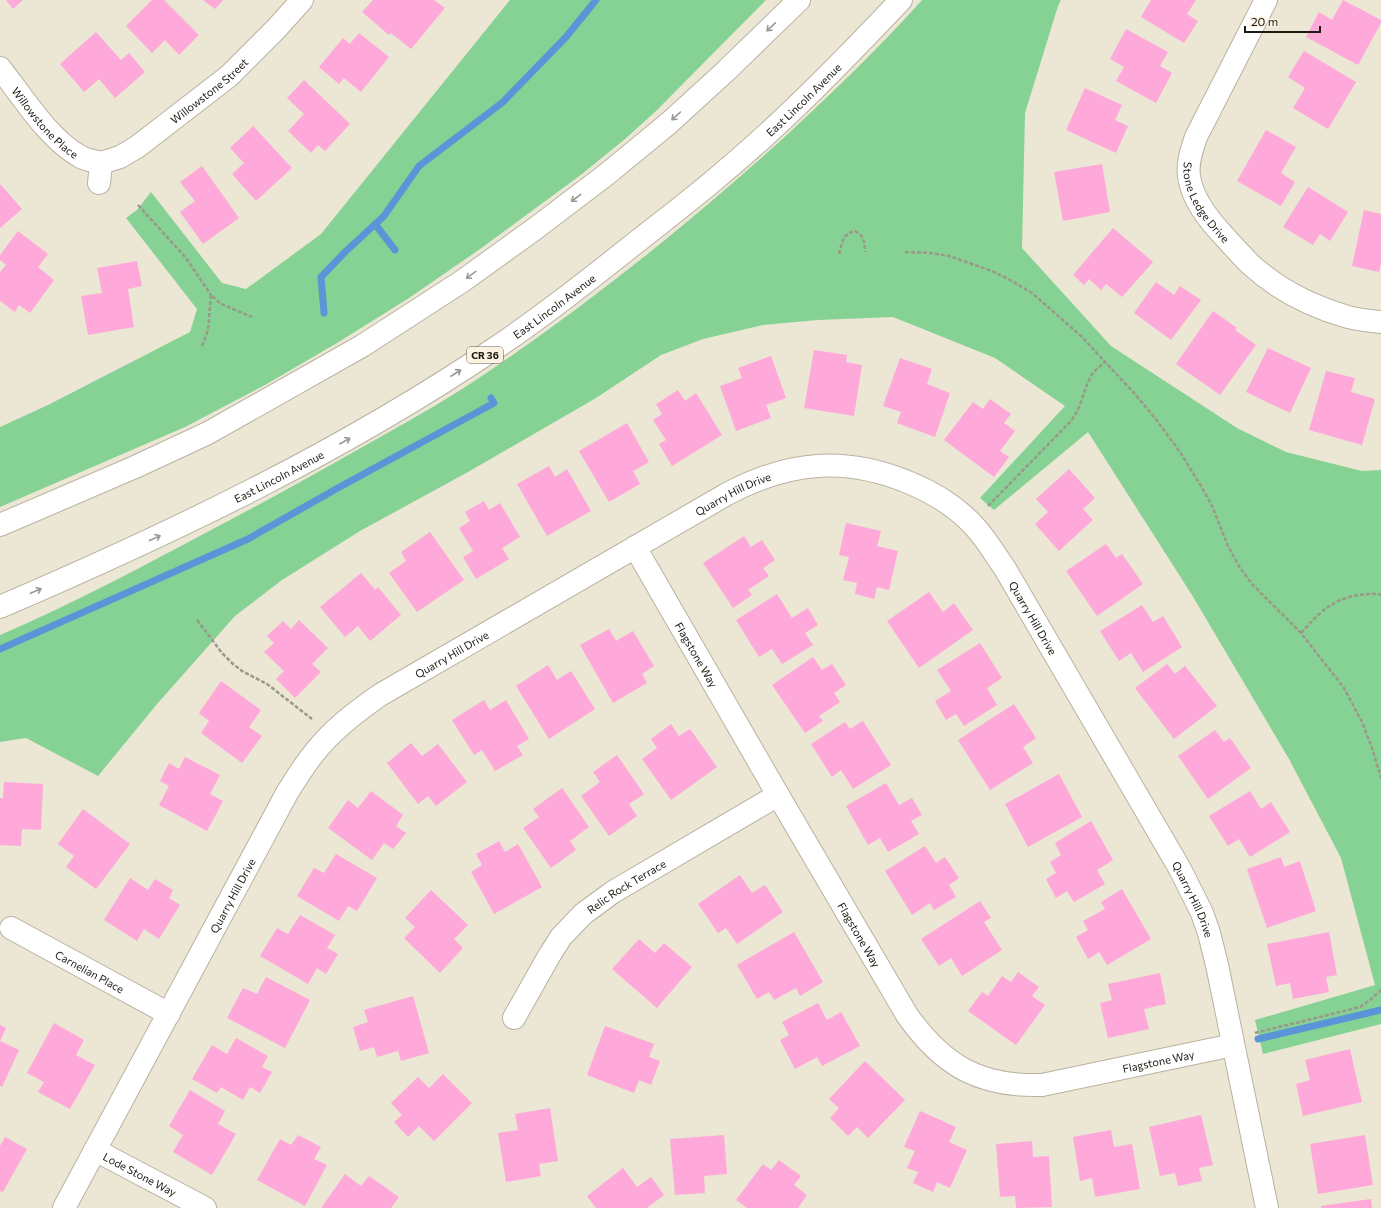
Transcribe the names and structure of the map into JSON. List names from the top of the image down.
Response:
{
  "streets": {
    "street": [
      "Willowstone Street",
      "East Lincoln Avenue",
      "Willowstone Place",
      "Stone Ledge Drive",
      "CR 36",
      "Quarry Hill Drive",
      "Flagstone Way",
      "Relic Rock Terrace",
      "Carnelian Place",
      "Lode Stone Way"
    ]
  },
  "crossings": [
    ["Willowstone Street", "Willowstone Place"],
    ["Quarry Hill Drive", "Flagstone Way"],
    ["Quarry Hill Drive", "Carnelian Place"],
    ["Quarry Hill Drive", "Lode Stone Way"],
    ["Flagstone Way", "Relic Rock Terrace"]
  ],
  "scale_bar": "20 m"
}
